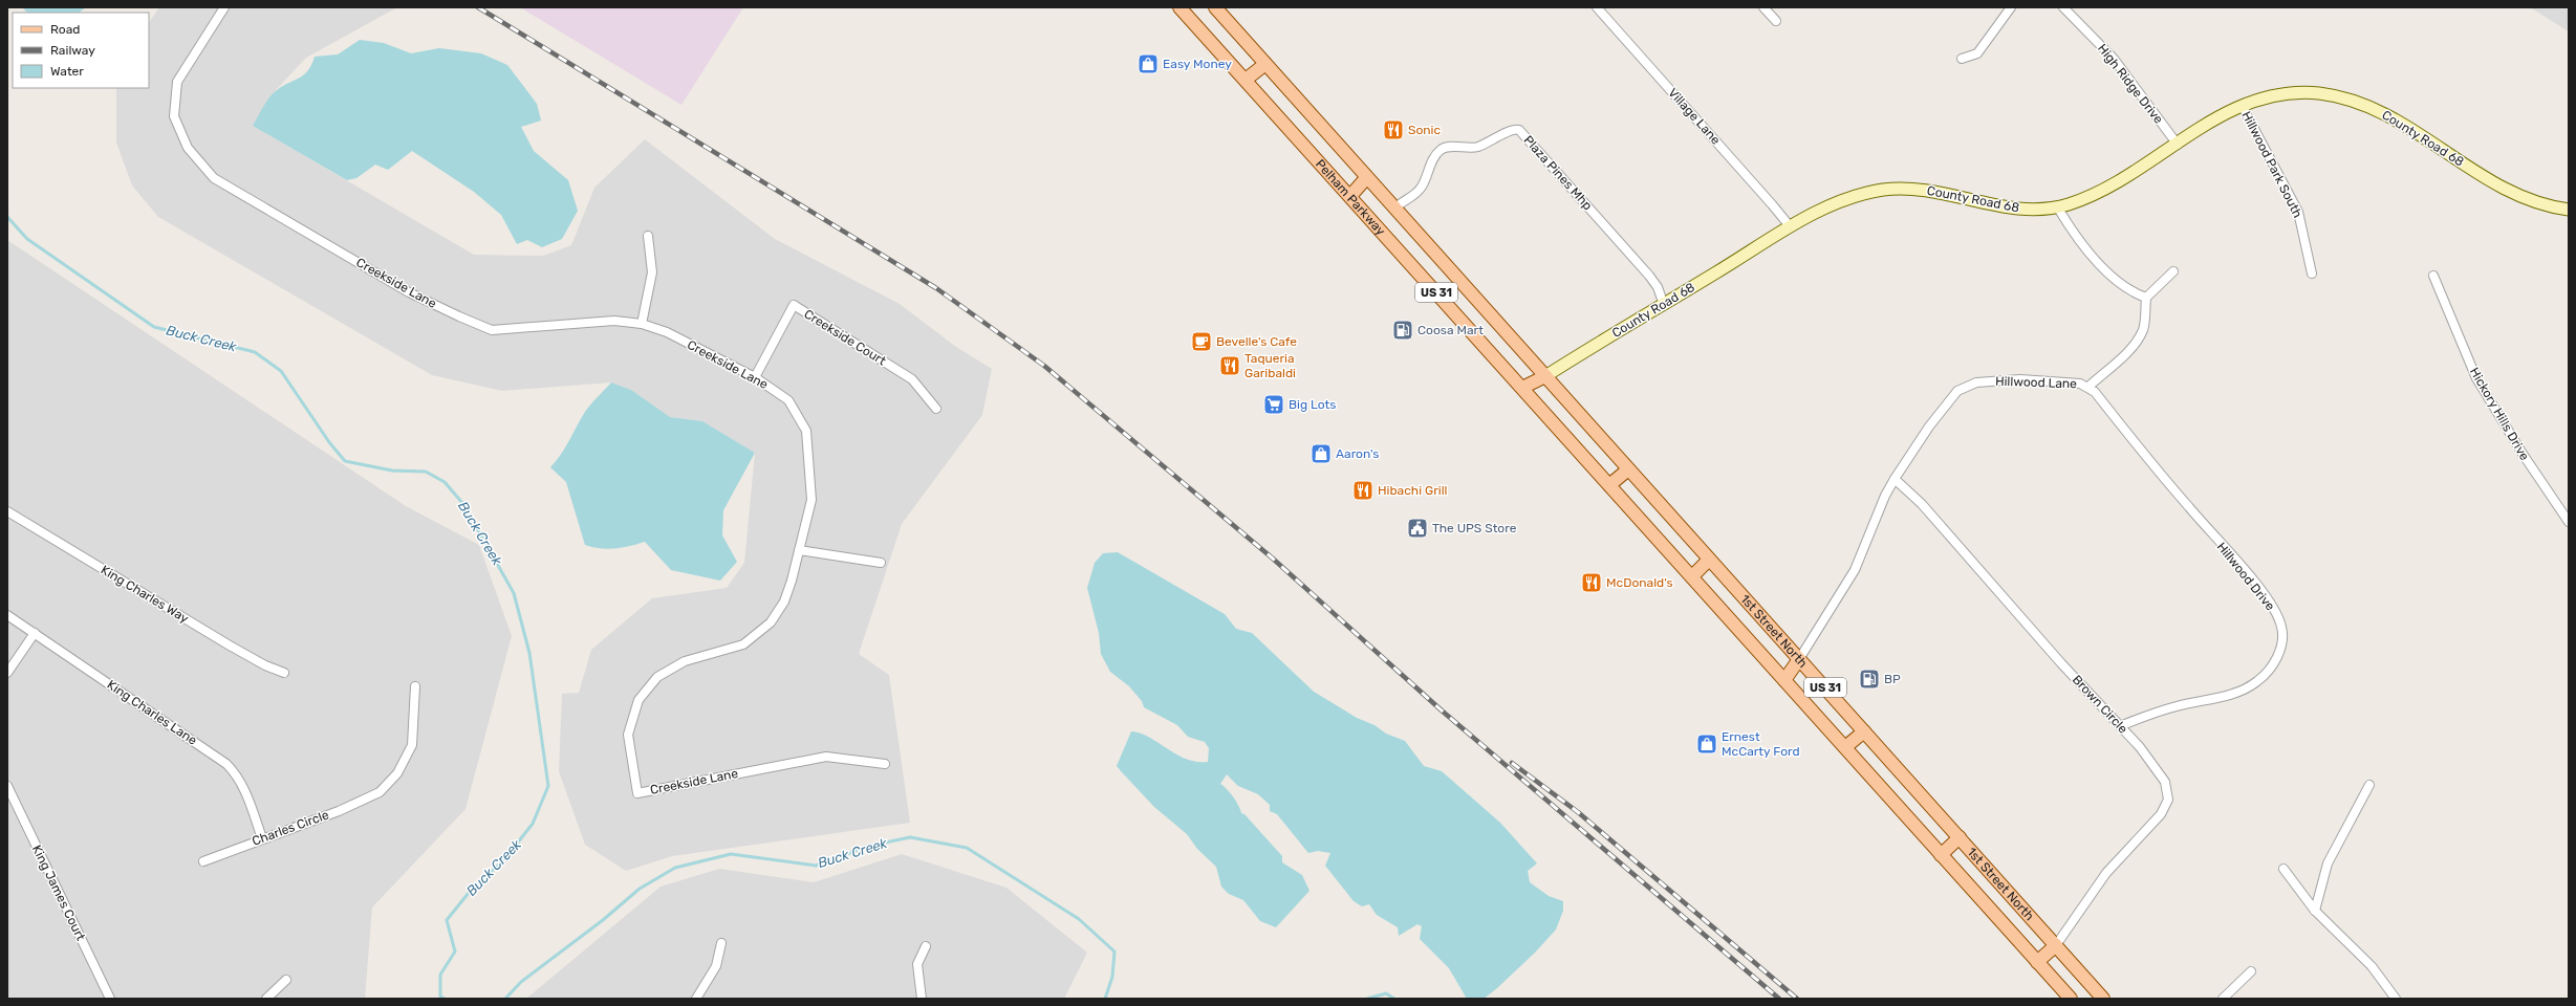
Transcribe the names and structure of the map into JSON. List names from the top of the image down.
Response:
{
  "streets": {
    "main road": ["Pelham Parkway", "US 31", "1st Street North"],
    "street": [
      "High Ridge Drive",
      "Village Lane",
      "County Road 68",
      "Hillwood Park South",
      "Plaza Pines Mhp",
      "Creekside Lane",
      "Creekside Court",
      "Hillwood Lane",
      "Hickory Hills Drive",
      "Hillwood Drive",
      "King Charles Way",
      "Brown Circle",
      "King Charles Lane",
      "Charles Circle",
      "King James Court"
    ]
  },
  "crossings": [
    ["High Ridge Drive", "County Road 68"],
    ["Village Lane", "County Road 68"],
    ["County Road 68", "Hillwood Park South"],
    ["County Road 68", "Plaza Pines Mhp"],
    ["County Road 68", "Pelham Parkway"],
    ["County Road 68", "1st Street North"],
    ["Plaza Pines Mhp", "Pelham Parkway"],
    ["Pelham Parkway", "1st Street North"],
    ["Creekside Lane", "Creekside Court"],
    ["Hillwood Lane", "Hillwood Drive"],
    ["Hillwood Lane", "1st Street North"],
    ["Hillwood Lane", "Brown Circle"],
    ["Hillwood Drive", "Brown Circle"],
    ["1st Street North", "Brown Circle"],
    ["King Charles Lane", "Charles Circle"]
  ],
  "water": ["Buck Creek"],
  "places": {
    "shop": ["Easy Money", "Aaron's", "Ernest McCarty Ford"],
    "restaurant": [
      "Sonic",
      "Taqueria Garibaldi",
      "Hibachi Grill",
      "McDonald's"
    ],
    "fuel station": ["Coosa Mart", "BP"],
    "cafe": ["Bevelle's Cafe"],
    "supermarket": ["Big Lots"],
    "public building": ["The UPS Store"]
  },
  "legend": ["Road", "Railway", "Water"]
}
